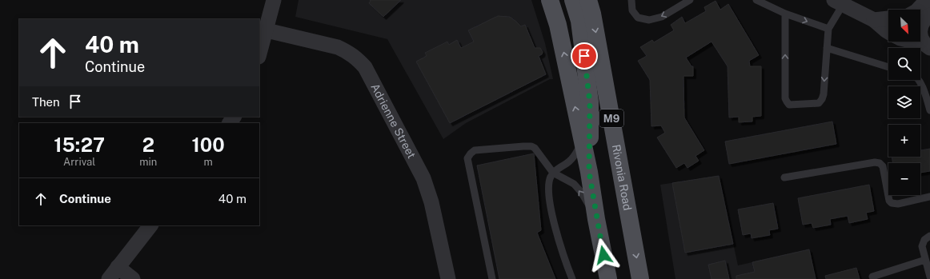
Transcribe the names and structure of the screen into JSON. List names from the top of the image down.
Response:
{
  "streets": {
    "main road": ["M9", "Rivonia Road"],
    "street": ["Adrienne Street"]
  },
  "north": "bottom right",
  "page": {
    "map_buttons": ["+", "−"],
    "turn": ["40 m", "Continue"],
    "then": "Then",
    "eta": [
      "15:27",
      "Arrival",
      "2",
      "min",
      "100",
      "m"
    ],
    "list": [
      {
        "name": "Continue",
        "value": "40 m"
      }
    ]
  }
}
